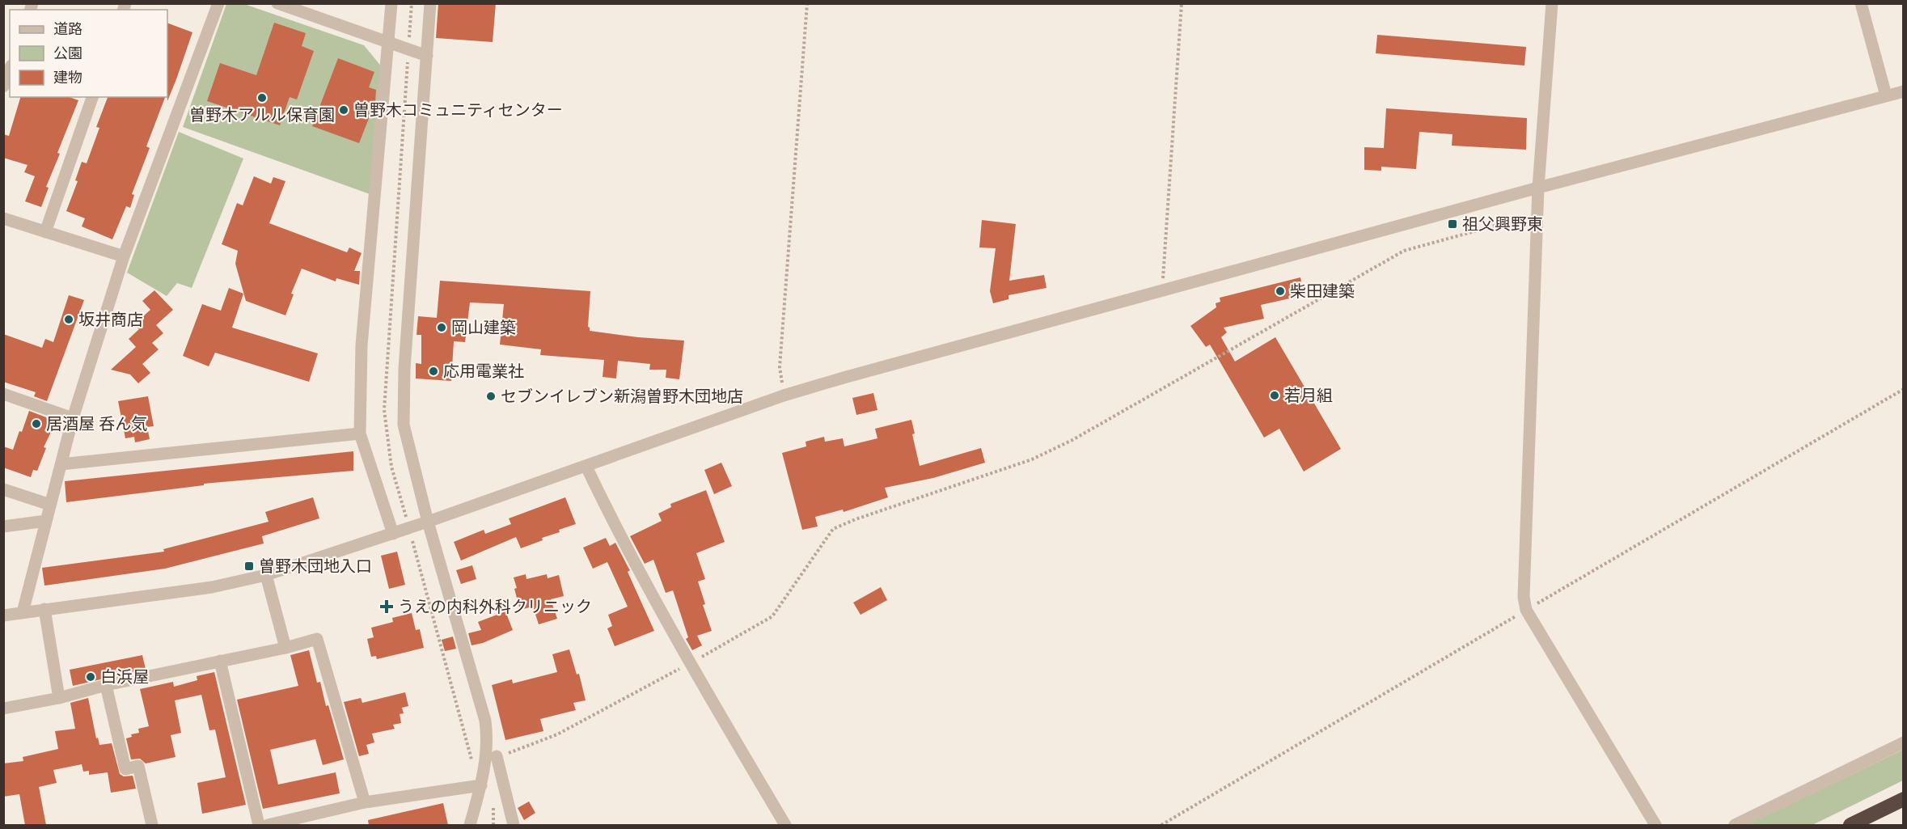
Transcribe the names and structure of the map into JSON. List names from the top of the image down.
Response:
{
  "places": {
    "other": [
      "曽野木アルル保育園",
      "曽野木コミュニティセンター",
      "柴田建築",
      "坂井商店",
      "岡山建築",
      "応用電業社",
      "若月組",
      "セブンイレブン新潟曽野木団地店",
      "居酒屋 呑ん気",
      "白浜屋"
    ],
    "transit": ["祖父興野東", "曽野木団地入口"],
    "health": ["うえの内科外科クリニック"]
  },
  "legend": ["道路", "公園", "建物"]
}
